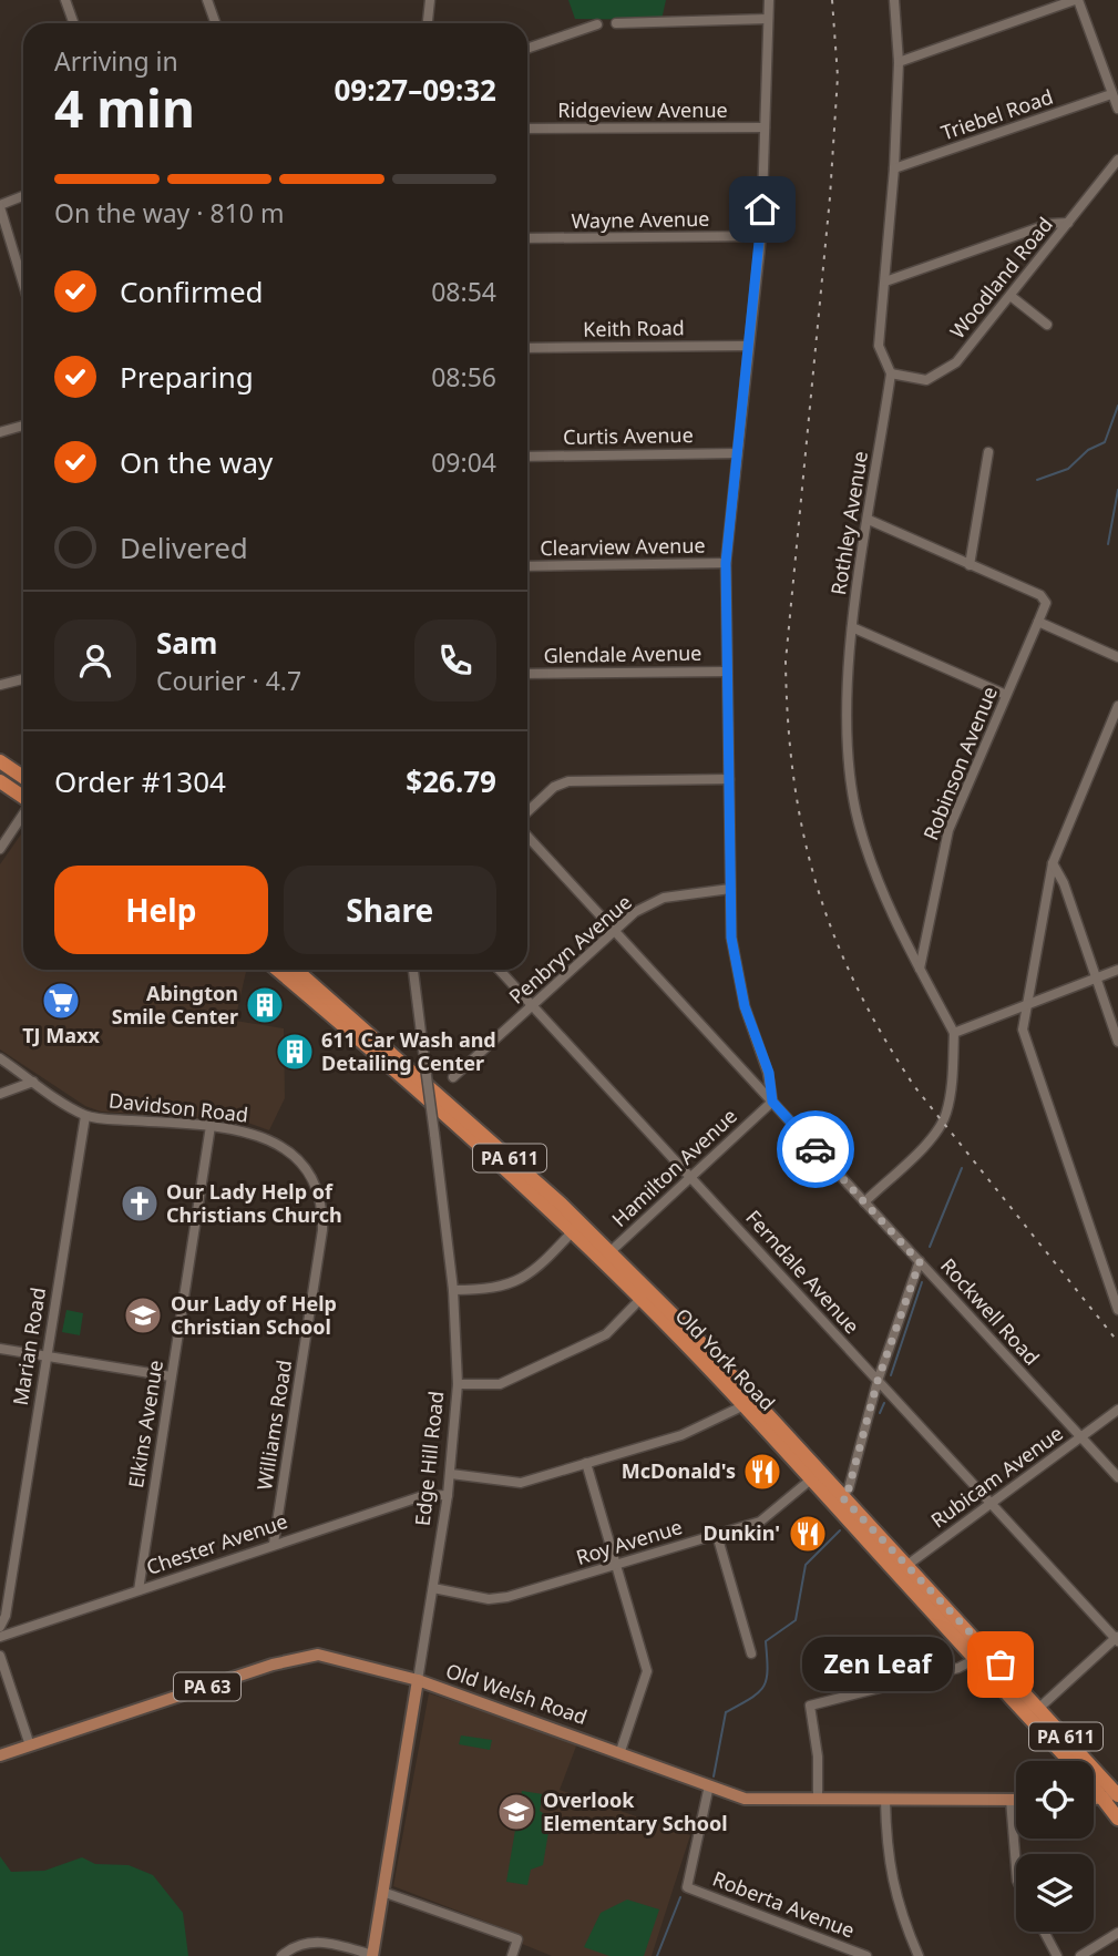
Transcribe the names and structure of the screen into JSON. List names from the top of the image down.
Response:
{
  "streets": {
    "highway": ["PA 611", "Old York Road"],
    "main road": ["Edge Hill Road", "PA 63", "Old Welsh Road"],
    "street": [
      "Ridgeview Avenue",
      "Triebel Road",
      "Wayne Avenue",
      "Woodland Road",
      "Keith Road",
      "Curtis Avenue",
      "Rothley Avenue",
      "Clearview Avenue",
      "Glendale Avenue",
      "Robinson Avenue",
      "Penbryn Avenue",
      "Davidson Road",
      "Hamilton Avenue",
      "Ferndale Avenue",
      "Rockwell Road",
      "Marian Road",
      "Elkins Avenue",
      "Williams Road",
      "Rubicam Avenue",
      "Roy Avenue",
      "Chester Avenue",
      "Roberta Avenue"
    ]
  },
  "crossings": [
    ["Triebel Road", "Rothley Avenue"],
    ["Woodland Road", "Rothley Avenue"],
    ["Rothley Avenue", "Robinson Avenue"],
    ["Penbryn Avenue", "Ferndale Avenue"],
    ["Penbryn Avenue", "Rockwell Road"],
    ["Davidson Road", "Marian Road"],
    ["Davidson Road", "Elkins Avenue"],
    ["Davidson Road", "Williams Road"],
    ["Hamilton Avenue", "Ferndale Avenue"],
    ["Hamilton Avenue", "Rockwell Road"],
    ["Hamilton Avenue", "Old York Road"],
    ["Ferndale Avenue", "Rubicam Avenue"],
    ["Rockwell Road", "Rubicam Avenue"],
    ["Old York Road", "Rubicam Avenue"],
    ["Old York Road", "Roy Avenue"],
    ["Elkins Avenue", "Chester Avenue"],
    ["Williams Road", "Chester Avenue"],
    ["Edge Hill Road", "Roy Avenue"],
    ["Edge Hill Road", "Chester Avenue"],
    ["Edge Hill Road", "Old Welsh Road"],
    ["Old Welsh Road", "Roberta Avenue"]
  ],
  "places": {
    "supermarket": ["TJ Maxx"],
    "building": ["Abington Smile Center", "611 Car Wash and Detailing Center"],
    "church": ["Our Lady Help of Christians Church"],
    "school or university": ["Our Lady of Help Christian School", "Overlook Elementary School"],
    "restaurant": ["McDonald's", "Dunkin'"],
    "other": ["Zen Leaf"]
  },
  "page": {
    "heading": ["4 min", "Arriving in", "09:27–09:32"],
    "panel": [
      "Sam",
      "Courier · 4.7",
      "Order #1304",
      "$26.79"
    ],
    "bar": "On the way · 810 m",
    "list": [
      ["Confirmed", "08:54"],
      ["Preparing", "08:56"],
      ["On the way", "09:04"],
      "Delivered"
    ],
    "buttons": ["Help", "Share"],
    "bubble": "Zen Leaf"
  }
}
